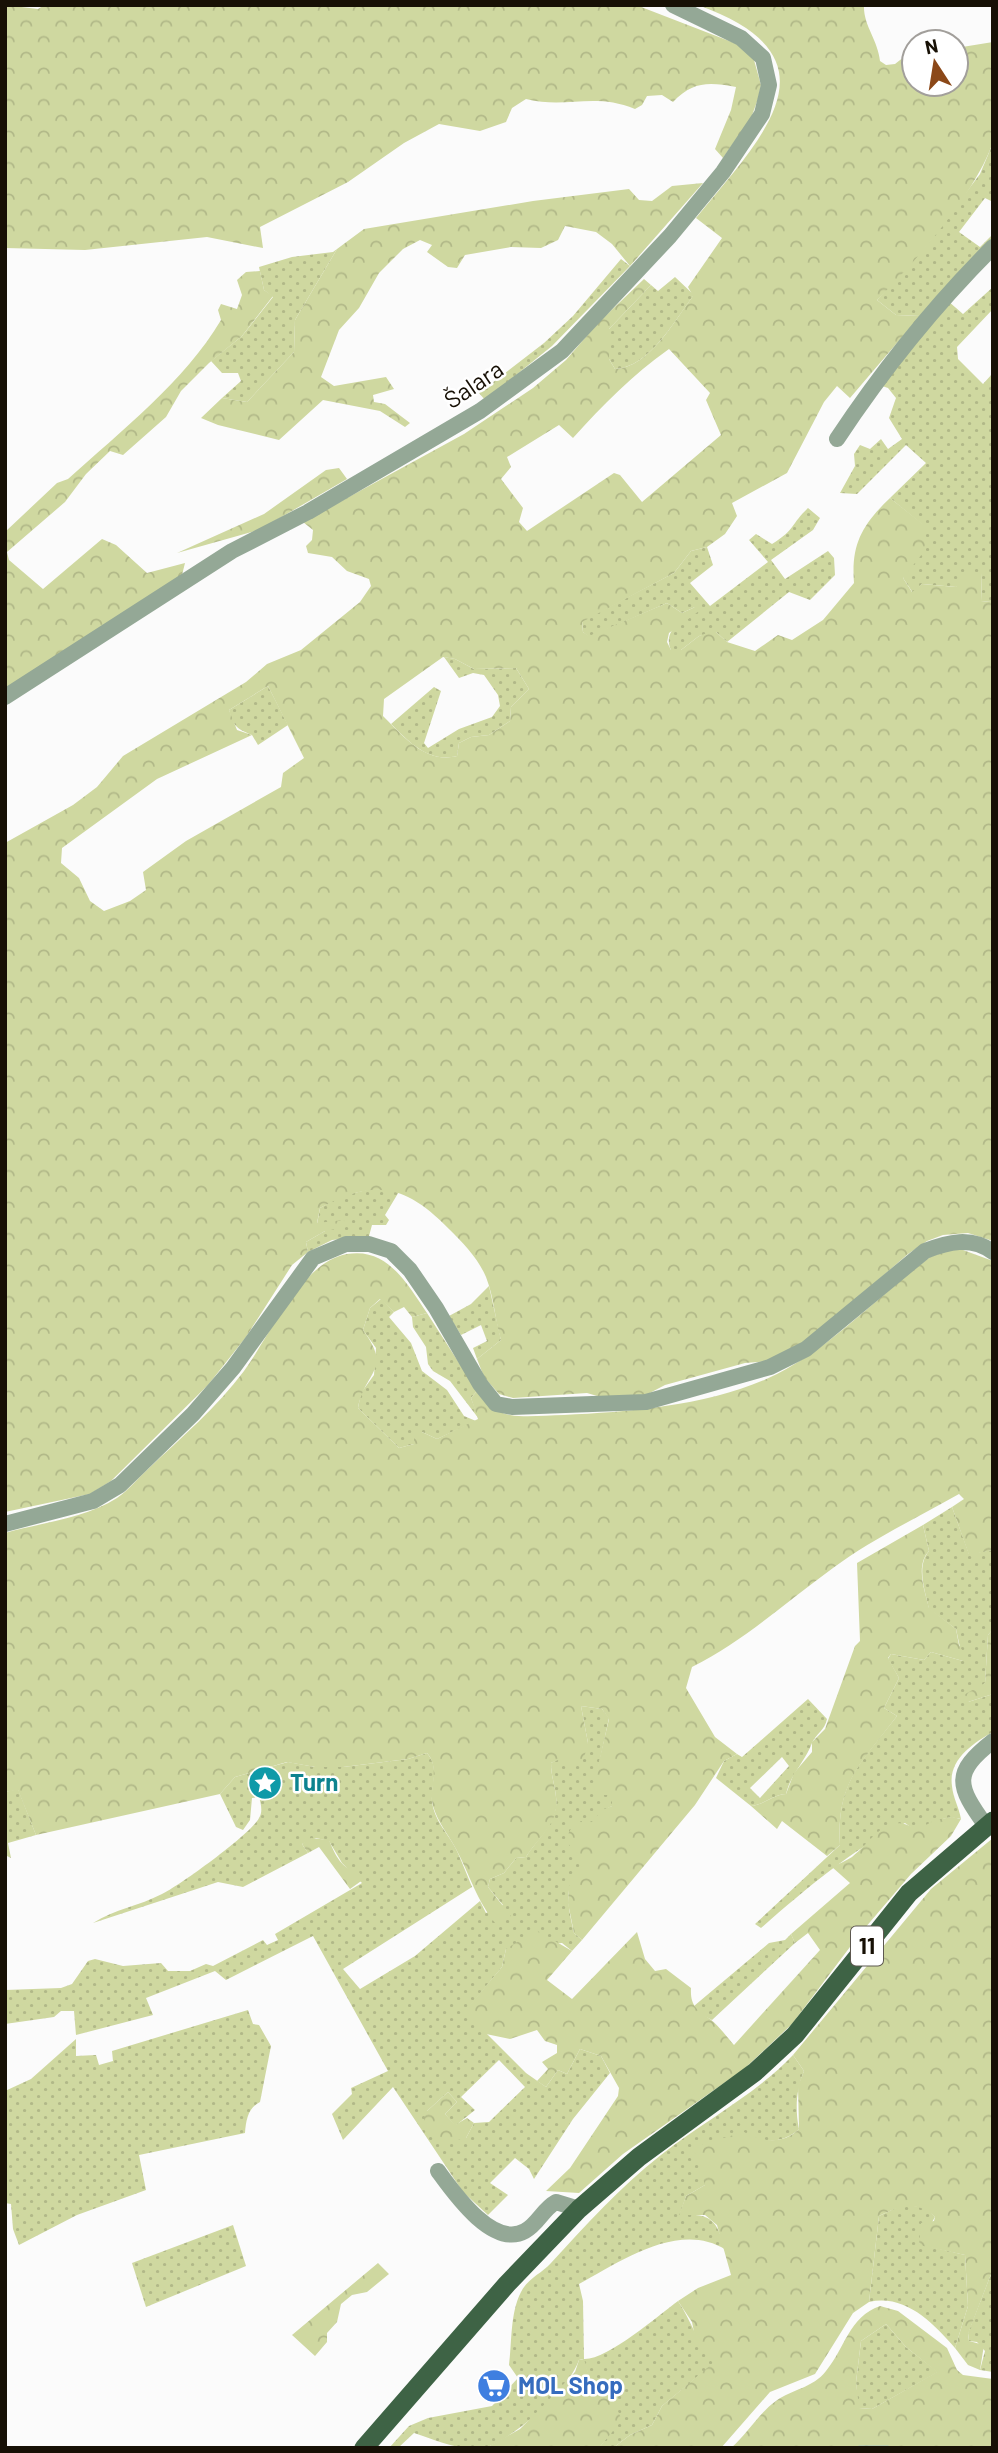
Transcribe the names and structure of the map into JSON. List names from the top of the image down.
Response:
{
  "streets": {
    "main road": ["11"],
    "street": ["Šalara"]
  },
  "places": {
    "place": ["Turn"],
    "supermarket": ["MOL Shop"]
  },
  "north": "top"
}
